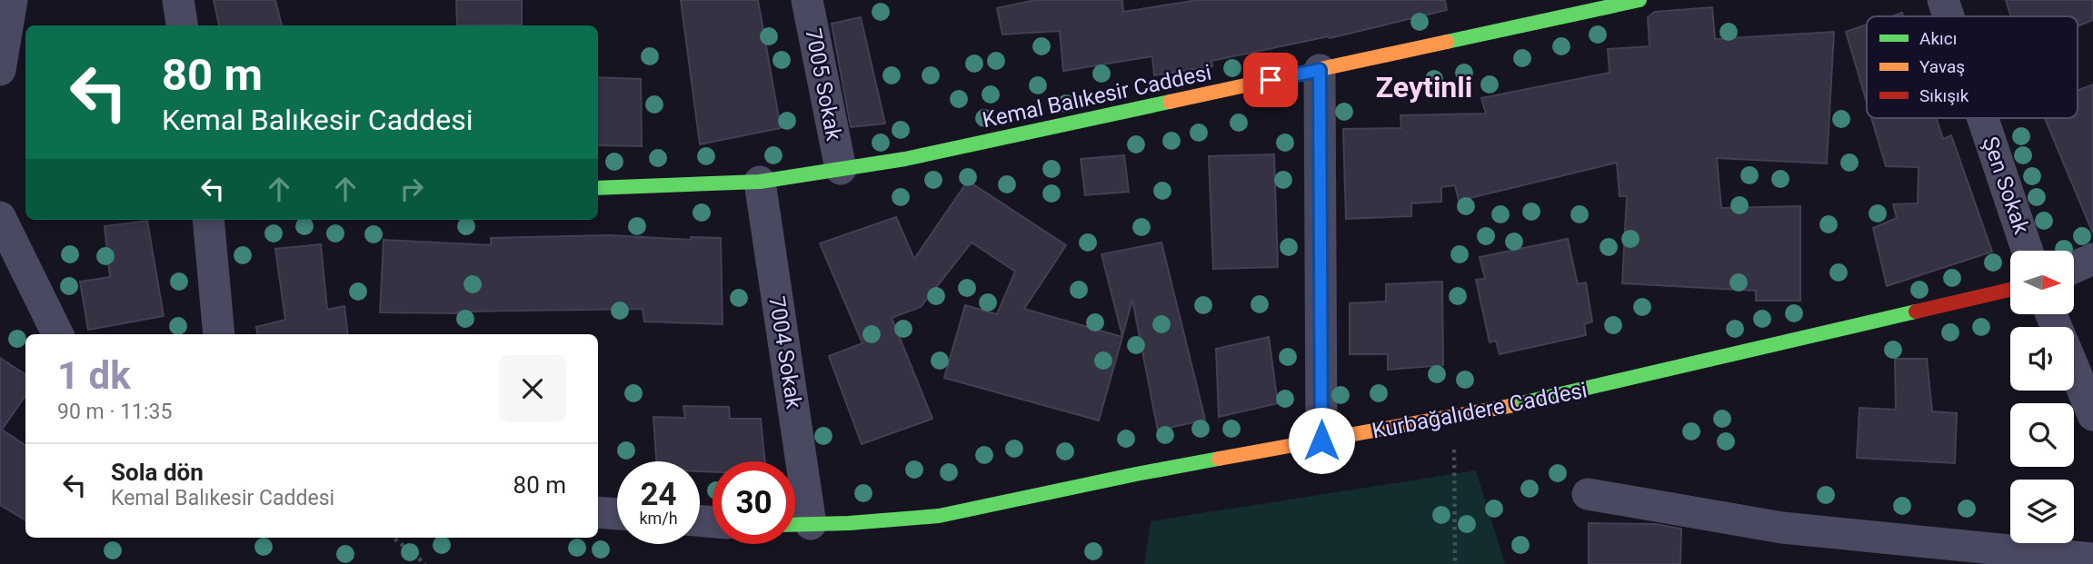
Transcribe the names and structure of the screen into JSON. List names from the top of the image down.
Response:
{
  "streets": {
    "street": [
      "7005 Sokak",
      "Kemal Balıkesir Caddesi",
      "Şen Sokak",
      "7004 Sokak",
      "Kurbağalıdere Caddesi"
    ]
  },
  "crossings": [
    ["7005 Sokak", "Kemal Balıkesir Caddesi"],
    ["Kemal Balıkesir Caddesi", "7004 Sokak"],
    ["7004 Sokak", "Kurbağalıdere Caddesi"]
  ],
  "districts": ["Zeytinli"],
  "legend": ["Akıcı", "Yavaş", "Sıkışık"],
  "north": "right",
  "page": {
    "turn": ["80 m", "Kemal Balıkesir Caddesi"],
    "heading": ["1 dk", "90 m · 11:35"],
    "list": [
      {
        "name": "Sola dön",
        "note": "Kemal Balıkesir Caddesi",
        "value": "80 m"
      }
    ],
    "speed": "24 km/h",
    "limit": "30"
  }
}
